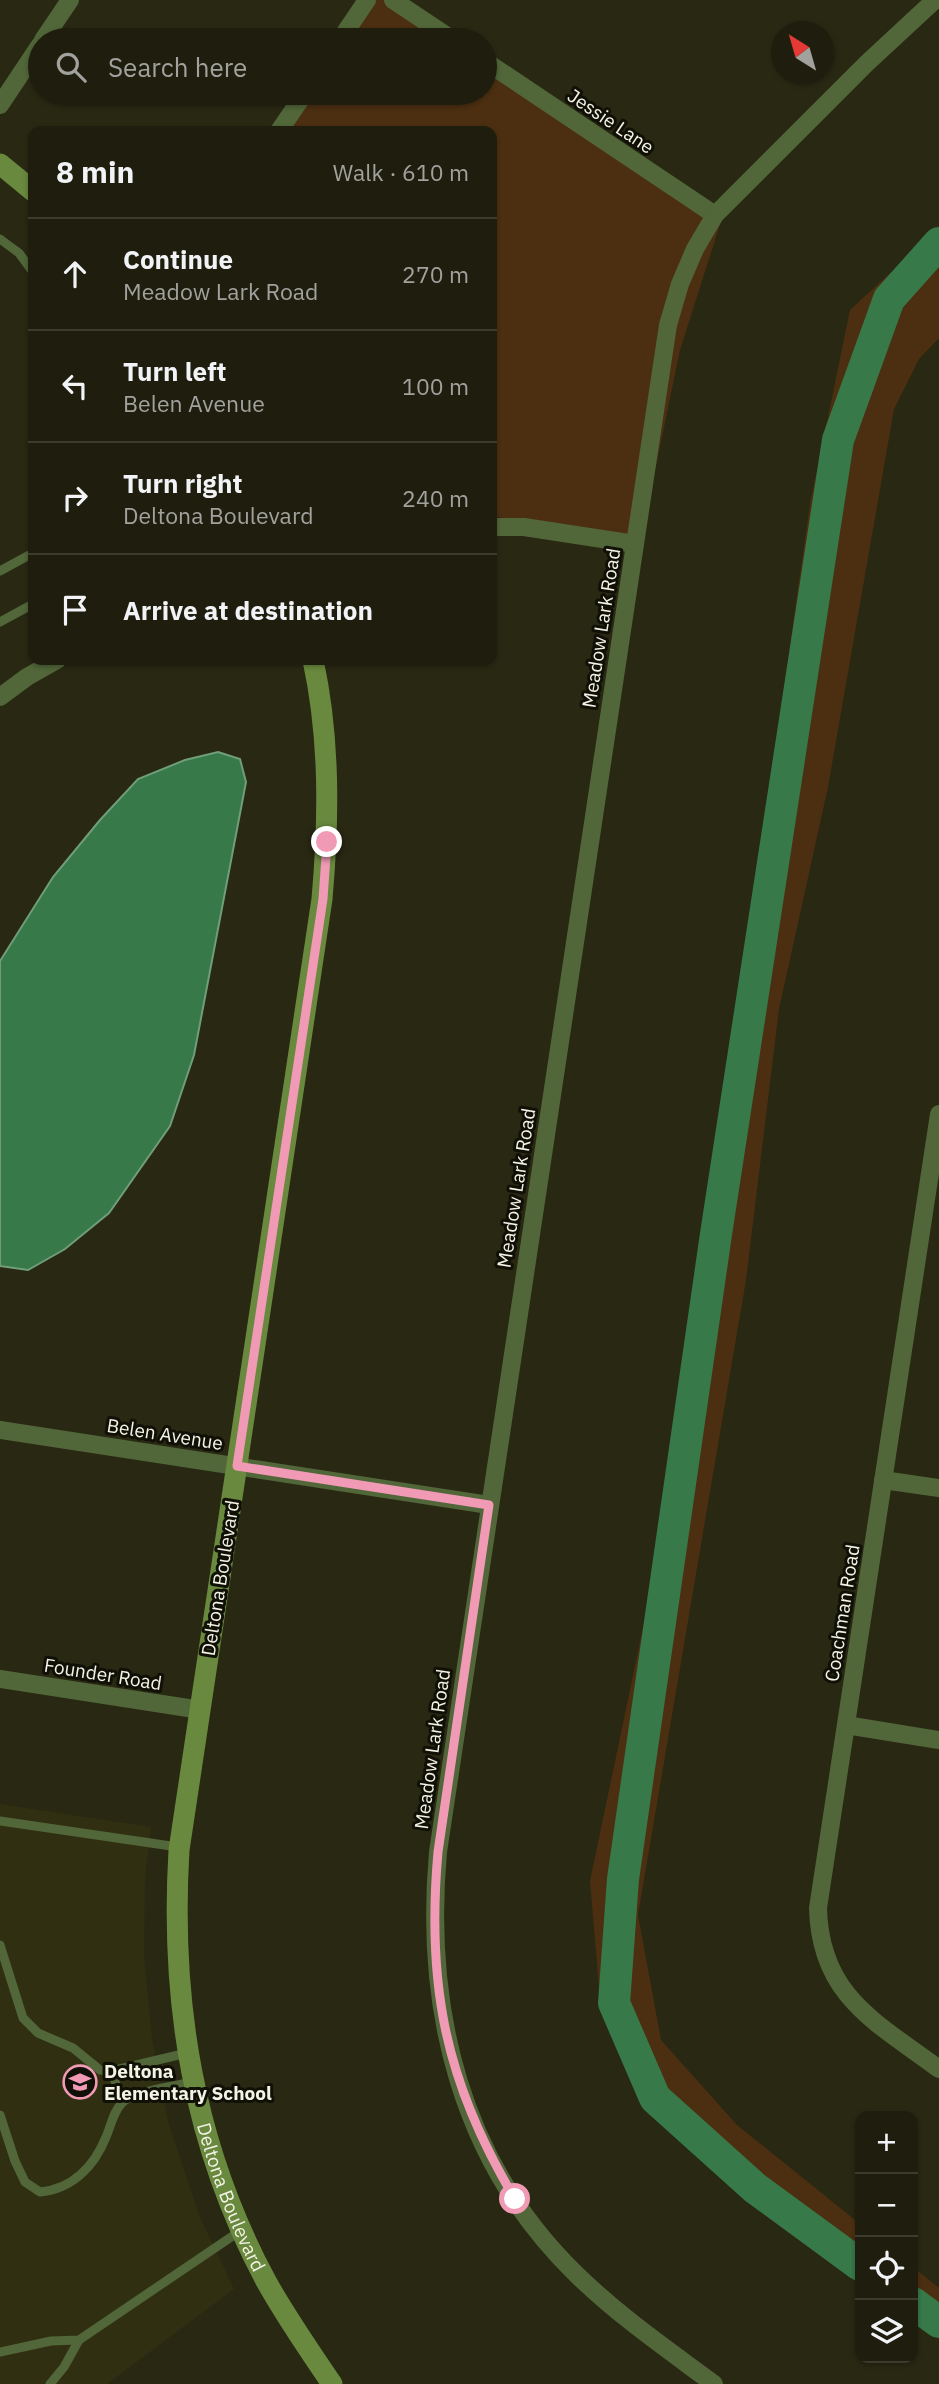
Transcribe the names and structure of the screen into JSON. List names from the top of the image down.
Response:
{
  "streets": {
    "main road": ["Deltona Boulevard"],
    "street": [
      "Jessie Lane",
      "Meadow Lark Road",
      "Belen Avenue",
      "Coachman Road",
      "Founder Road"
    ]
  },
  "crossings": [
    ["Jessie Lane", "Meadow Lark Road"],
    ["Meadow Lark Road", "Belen Avenue"],
    ["Belen Avenue", "Deltona Boulevard"],
    ["Deltona Boulevard", "Founder Road"]
  ],
  "places": {
    "school or university": ["Deltona Elementary School"]
  },
  "north": "top left",
  "page": {
    "search": "Search here",
    "heading": ["8 min", "Walk · 610 m"],
    "list": [
      ["Continue", "Meadow Lark Road", "270 m"],
      ["Turn left", "Belen Avenue", "100 m"],
      ["Turn right", "Deltona Boulevard", "240 m"],
      "Arrive at destination"
    ],
    "map_buttons": ["+", "−"]
  }
}
